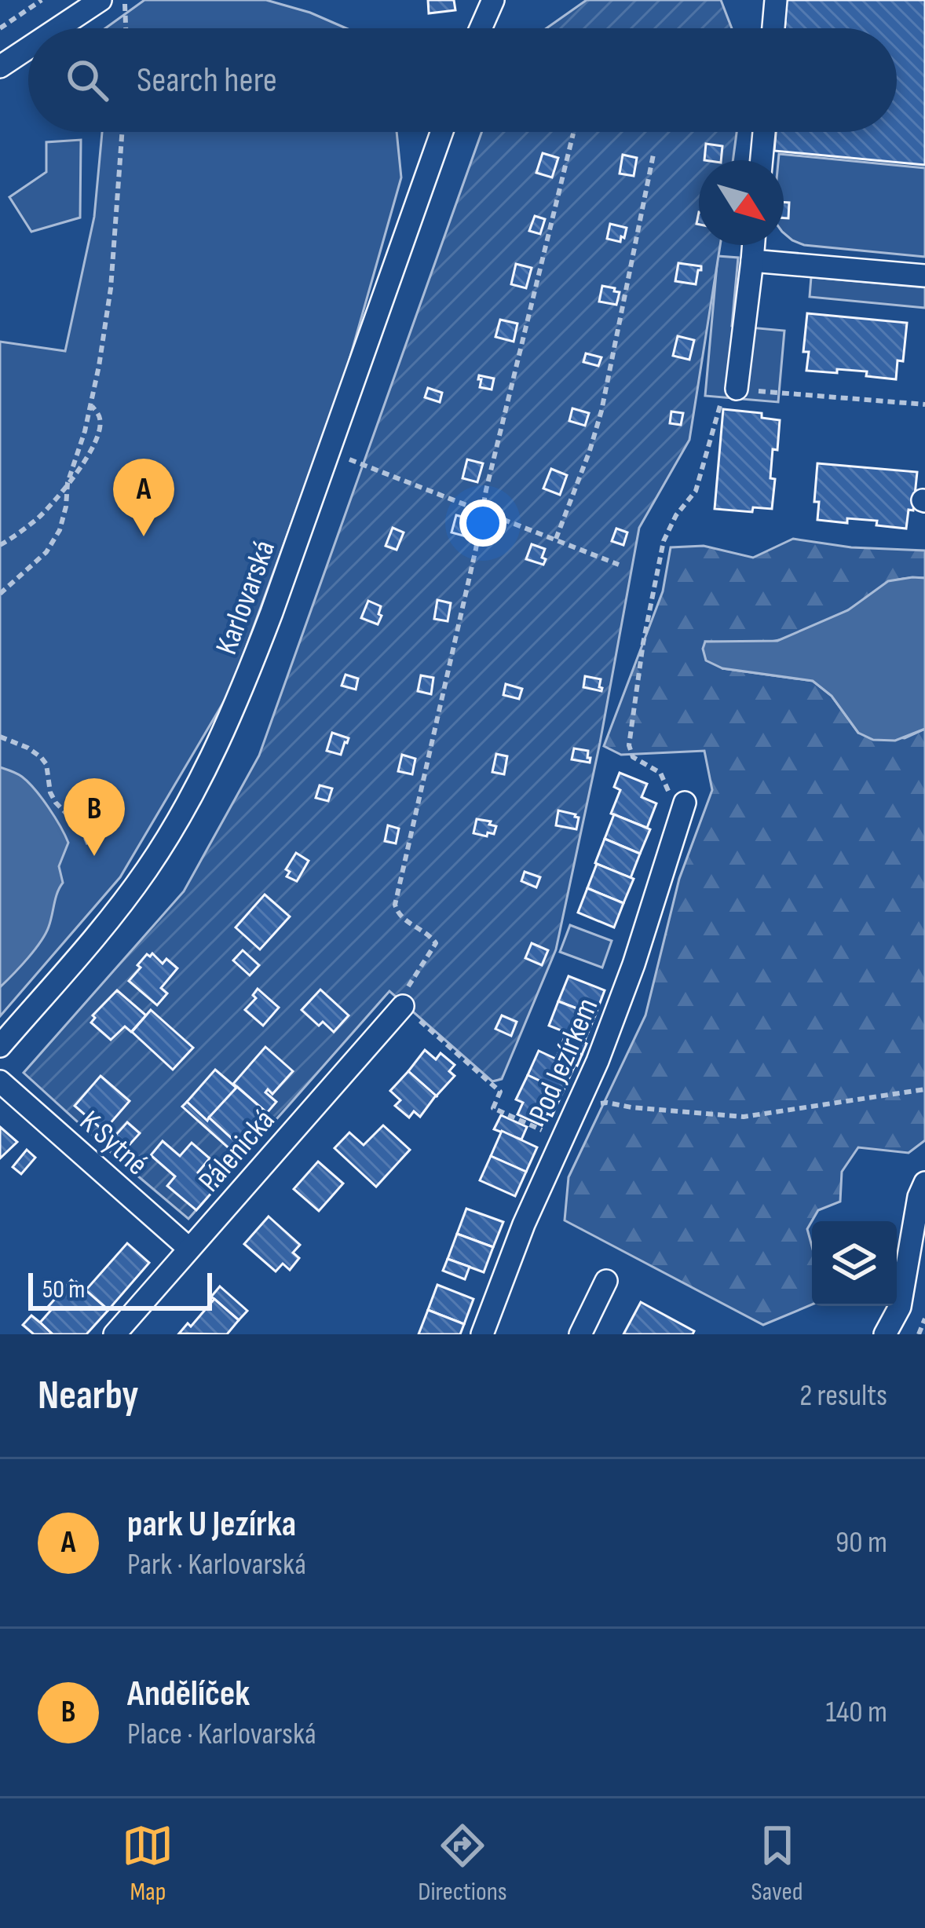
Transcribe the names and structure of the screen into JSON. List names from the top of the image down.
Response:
{
  "streets": {
    "street": [
      "Karlovarská",
      "Pod Jezírkem",
      "K Sytné",
      "Pálenická"
    ]
  },
  "crossings": [
    ["K Sytné", "Pálenická"]
  ],
  "scale_bar": "50 m",
  "north": "bottom right",
  "page": {
    "search": "Search here",
    "pins": ["A", "B"],
    "scale": "50 m",
    "heading": ["Nearby", "2 results"],
    "list": [
      {
        "mark": "A",
        "name": "park U Jezírka",
        "note": "Park · Karlovarská",
        "value": "90 m"
      },
      {
        "mark": "B",
        "name": "Andělíček",
        "note": "Place · Karlovarská",
        "value": "140 m"
      }
    ],
    "nav": ["Map", "Directions", "Saved"]
  }
}
